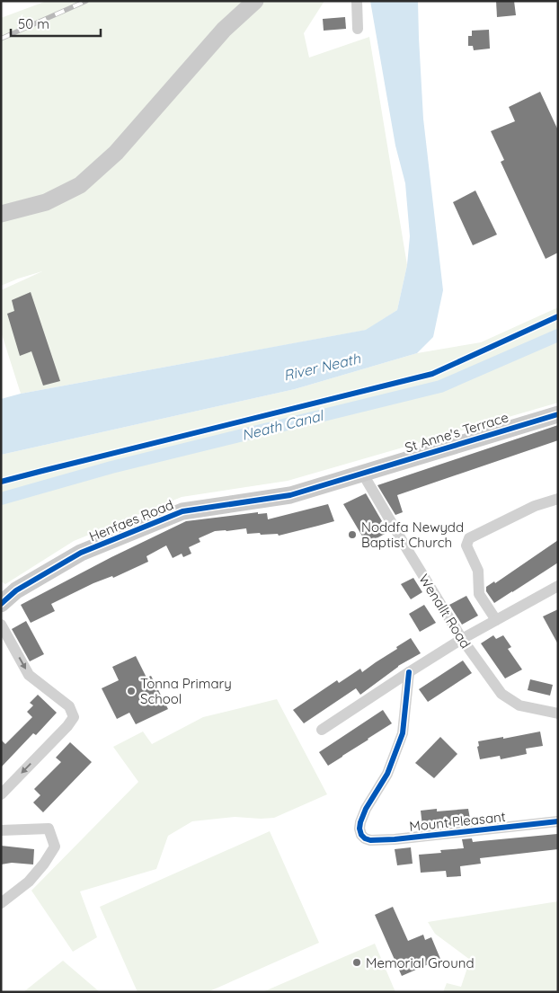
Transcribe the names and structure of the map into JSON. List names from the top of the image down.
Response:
{
  "streets": {
    "main road": ["St Anne's Terrace", "Henfaes Road"],
    "street": ["Wenallt Road", "Mount Pleasant"]
  },
  "crossings": [
    ["St Anne's Terrace", "Henfaes Road"],
    ["St Anne's Terrace", "Wenallt Road"],
    ["Henfaes Road", "Wenallt Road"]
  ],
  "water": ["River Neath", "Neath Canal"],
  "places": ["Noddfa Newydd Baptist Church", "Tonna Primary School", "Memorial Ground"],
  "scale_bar": "50 m"
}
